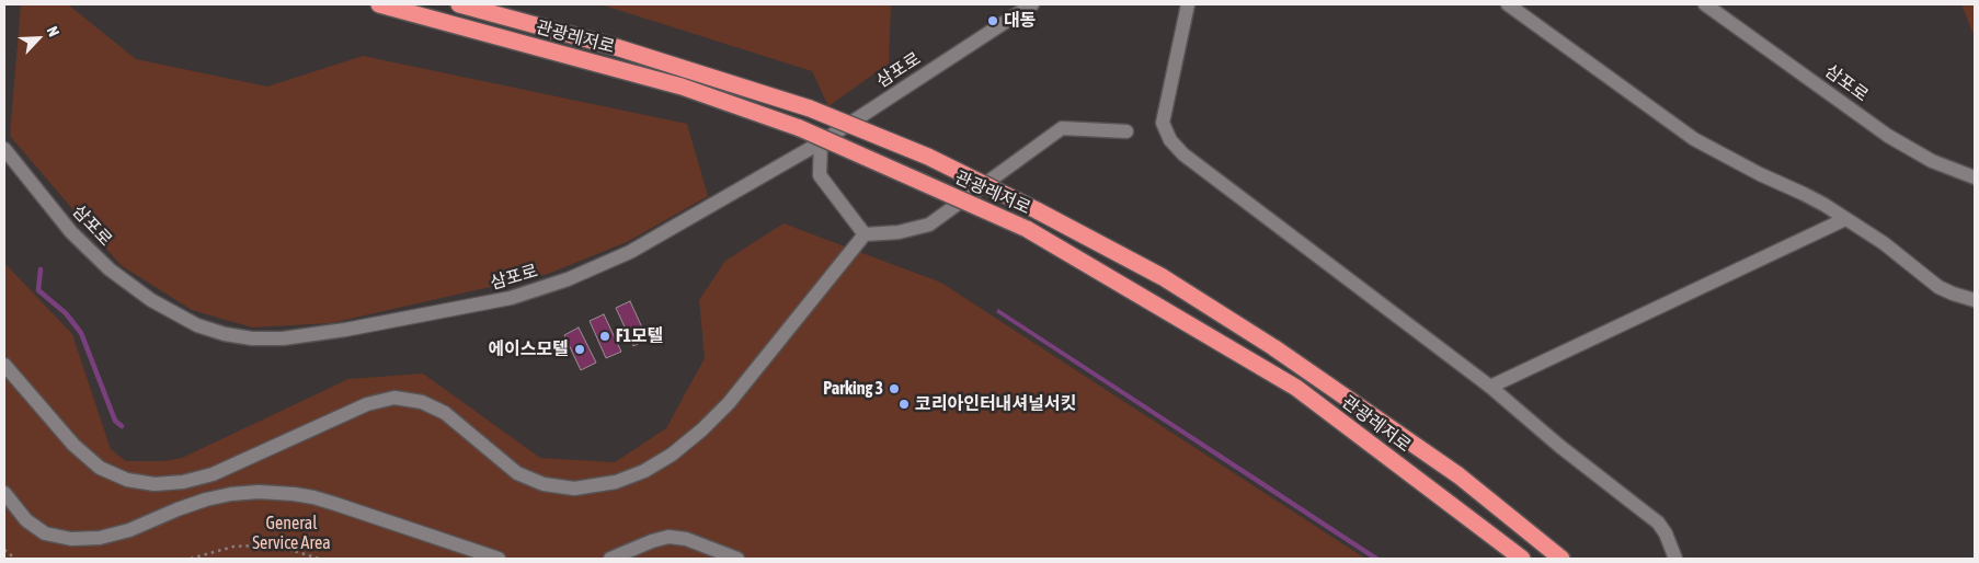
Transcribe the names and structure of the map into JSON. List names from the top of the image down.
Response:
{
  "streets": {
    "highway": ["관광레저로"],
    "street": ["삼포로"]
  },
  "parks": ["General Service Area"],
  "places": [
    "대동",
    "F1모텔",
    "에이스모텔",
    "Parking 3",
    "코리아인터내셔널서킷"
  ],
  "north": "top right"
}
